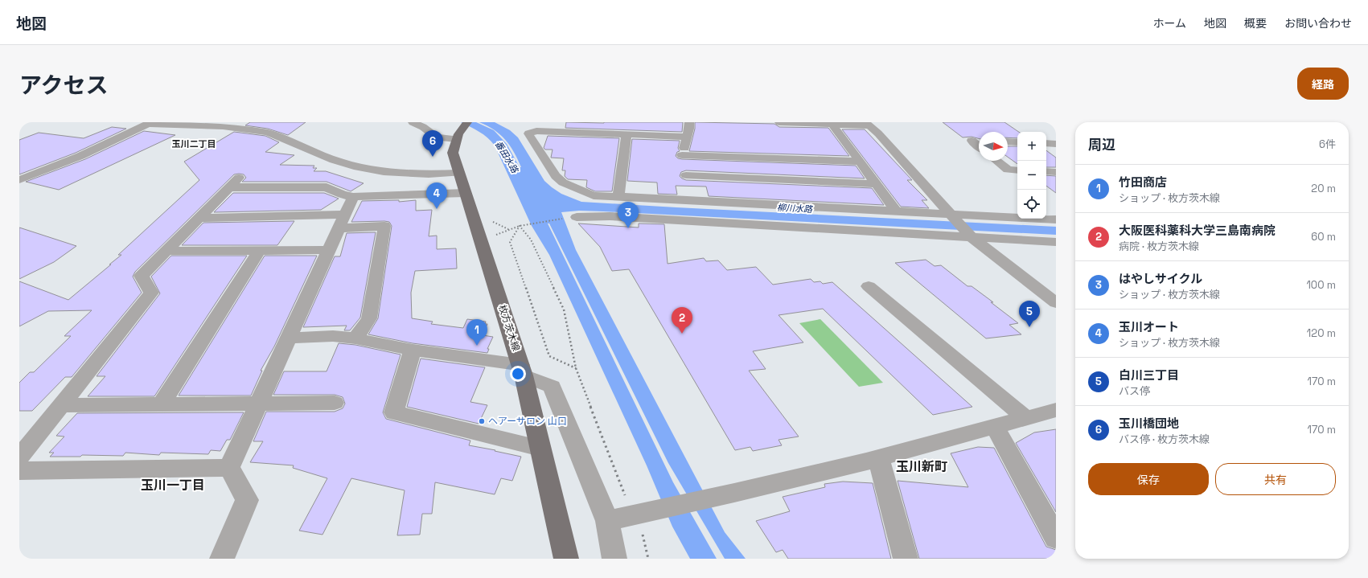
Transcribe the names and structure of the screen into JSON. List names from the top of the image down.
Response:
{
  "streets": {
    "main road": ["枚方茨木線"]
  },
  "districts": ["玉川二丁目", "玉川新町", "玉川一丁目"],
  "water": ["番田水路", "柳川水路"],
  "places": ["ヘアーサロン 山口"],
  "north": "right",
  "page": {
    "header": "地図",
    "nav": [
      "ホーム",
      "地図",
      "概要",
      "お問い合わせ"
    ],
    "title": "アクセス",
    "buttons": [
      "経路",
      ["保存", "共有"]
    ],
    "heading": ["周辺", "6件"],
    "pins": [
      "6",
      "4",
      "3",
      "5",
      "2",
      "1"
    ],
    "map_buttons": ["+", "−"],
    "list": [
      {
        "mark": "1",
        "name": "竹田商店",
        "note": "ショップ · 枚方茨木線",
        "value": "20 m"
      },
      {
        "mark": "2",
        "name": "大阪医科薬科大学三島南病院",
        "note": "病院 · 枚方茨木線",
        "value": "60 m"
      },
      {
        "mark": "3",
        "name": "はやしサイクル",
        "note": "ショップ · 枚方茨木線",
        "value": "100 m"
      },
      {
        "mark": "4",
        "name": "玉川オート",
        "note": "ショップ · 枚方茨木線",
        "value": "120 m"
      },
      {
        "mark": "5",
        "name": "白川三丁目",
        "note": "バス停",
        "value": "170 m"
      },
      {
        "mark": "6",
        "name": "玉川橋団地",
        "note": "バス停 · 枚方茨木線",
        "value": "170 m"
      }
    ]
  }
}
